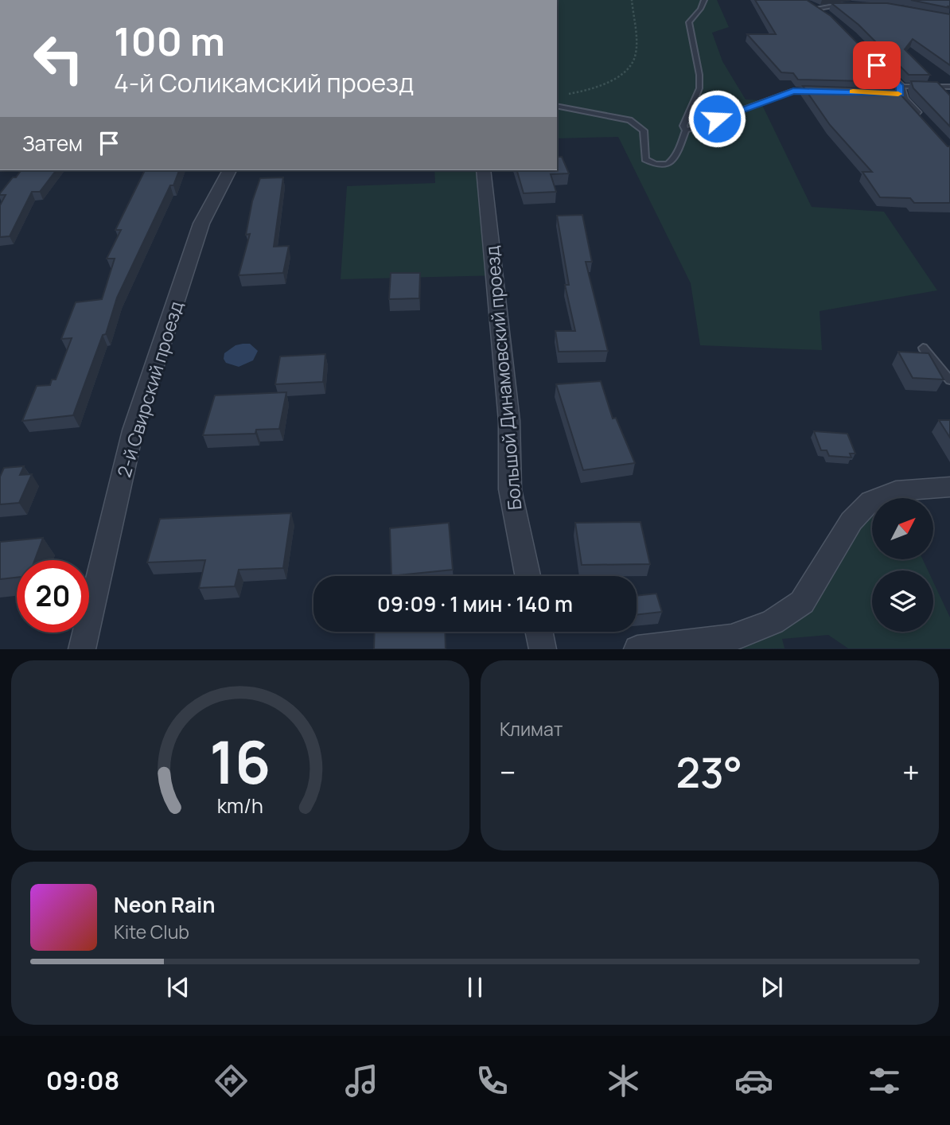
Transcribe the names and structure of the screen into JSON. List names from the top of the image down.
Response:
{
  "streets": {
    "street": ["Большой Динамовский проезд", "2-й Свирский проезд"]
  },
  "north": "top right",
  "page": {
    "turn": ["100 m", "4-й Соликамский проезд"],
    "then": "Затем",
    "limit": "20",
    "trip": "09:09 · 1 мин · 140 m",
    "tile": "Климат",
    "heat": ["−", "23°", "+"],
    "song": ["Neon Rain", "Kite Club"],
    "tabs": "09:08",
    "gauge": ["16", "km/h"]
  }
}
